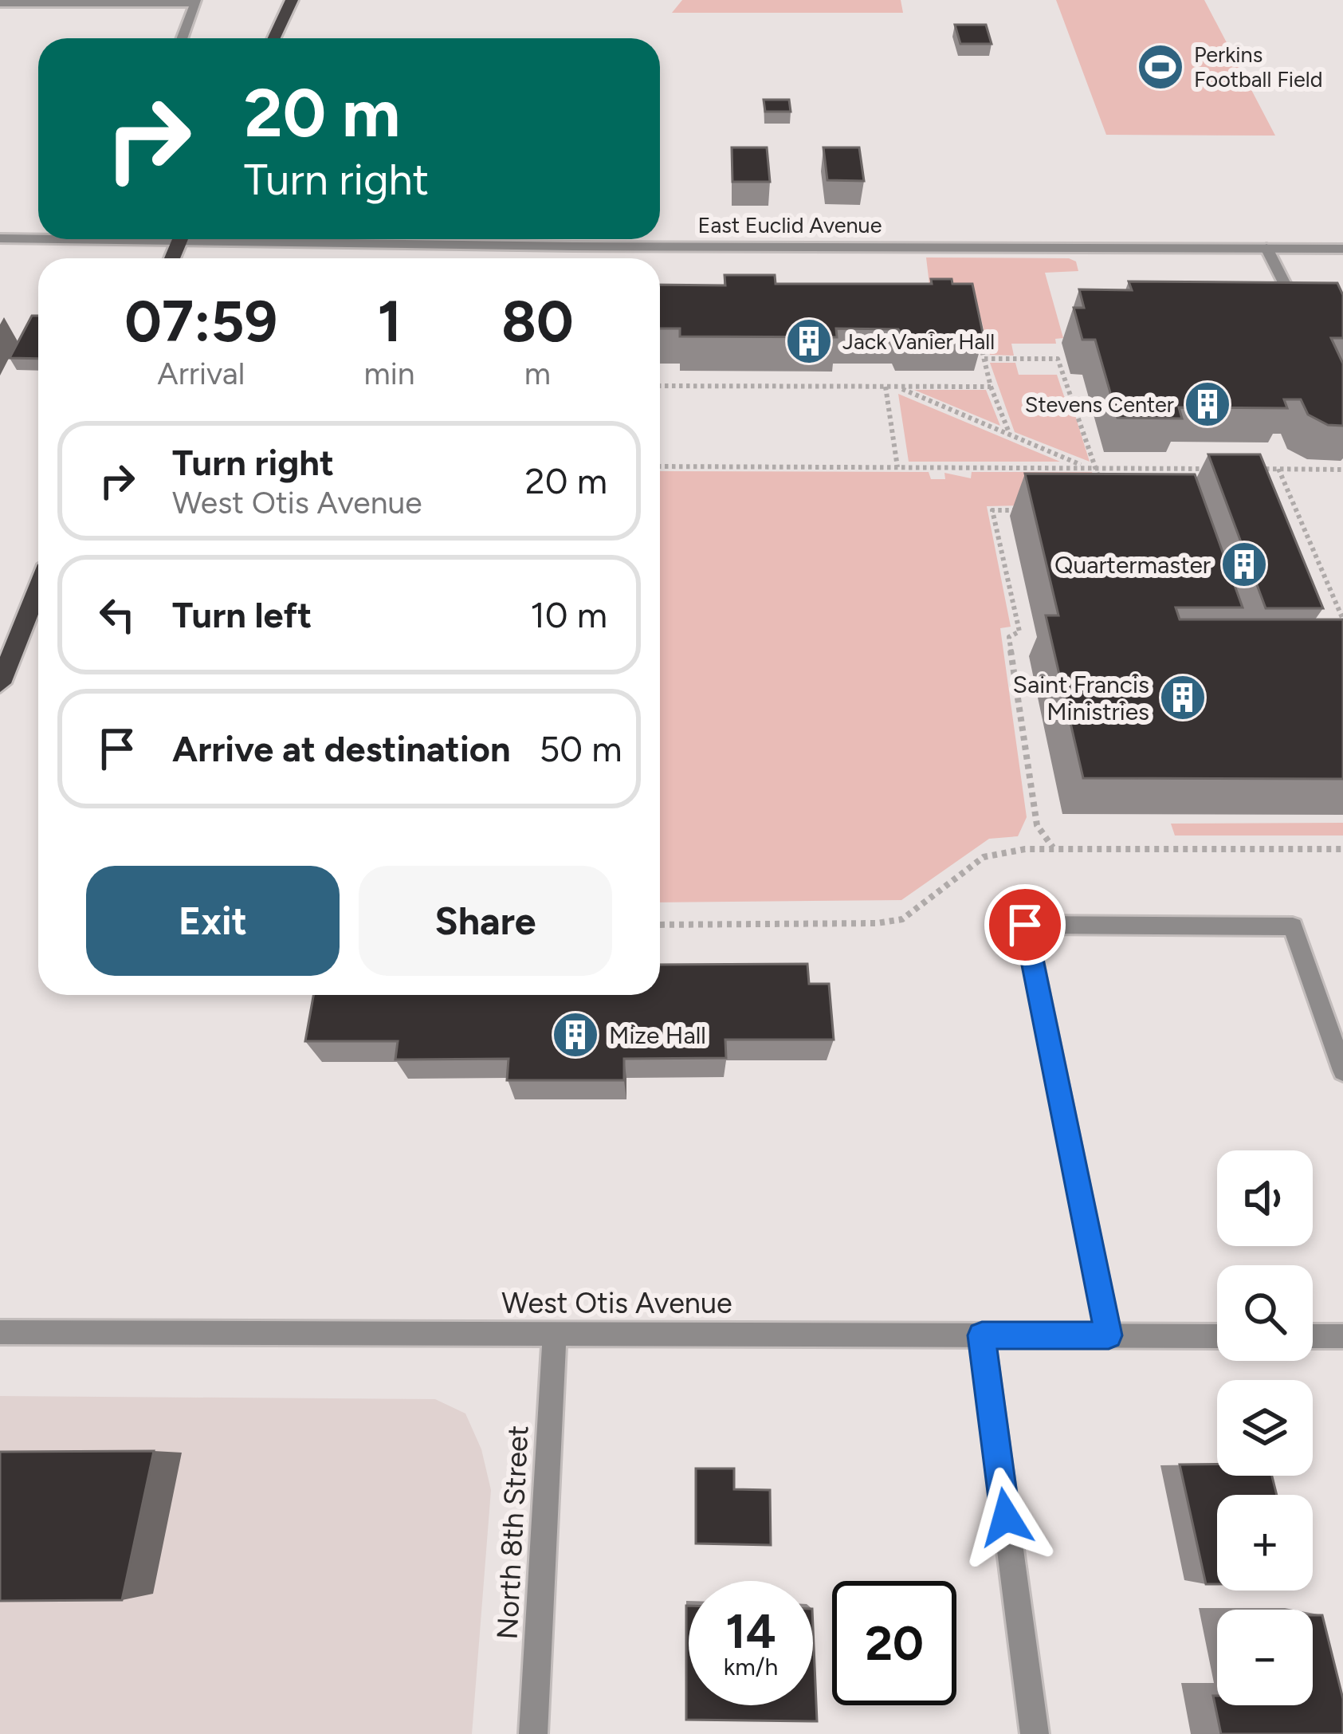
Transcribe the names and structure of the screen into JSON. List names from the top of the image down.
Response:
{
  "streets": {
    "street": ["East Euclid Avenue", "West Otis Avenue", "North 8th Street"]
  },
  "crossings": [
    ["West Otis Avenue", "North 8th Street"]
  ],
  "places": {
    "sports": ["Perkins Football Field"],
    "building": [
      "Jack Vanier Hall",
      "Stevens Center",
      "Quartermaster",
      "Saint Francis Ministries",
      "Mize Hall"
    ]
  },
  "page": {
    "turn": ["20 m", "Turn right"],
    "eta": [
      "07:59",
      "Arrival",
      "1",
      "min",
      "80",
      "m"
    ],
    "list": [
      {
        "name": "Turn right",
        "note": "West Otis Avenue",
        "value": "20 m"
      },
      {
        "name": "Turn left",
        "value": "10 m"
      },
      {
        "name": "Arrive at destination",
        "value": "50 m"
      }
    ],
    "buttons": ["Exit", "Share"],
    "map_buttons": ["+", "−"],
    "speed": "14 km/h",
    "limit": "20"
  }
}
